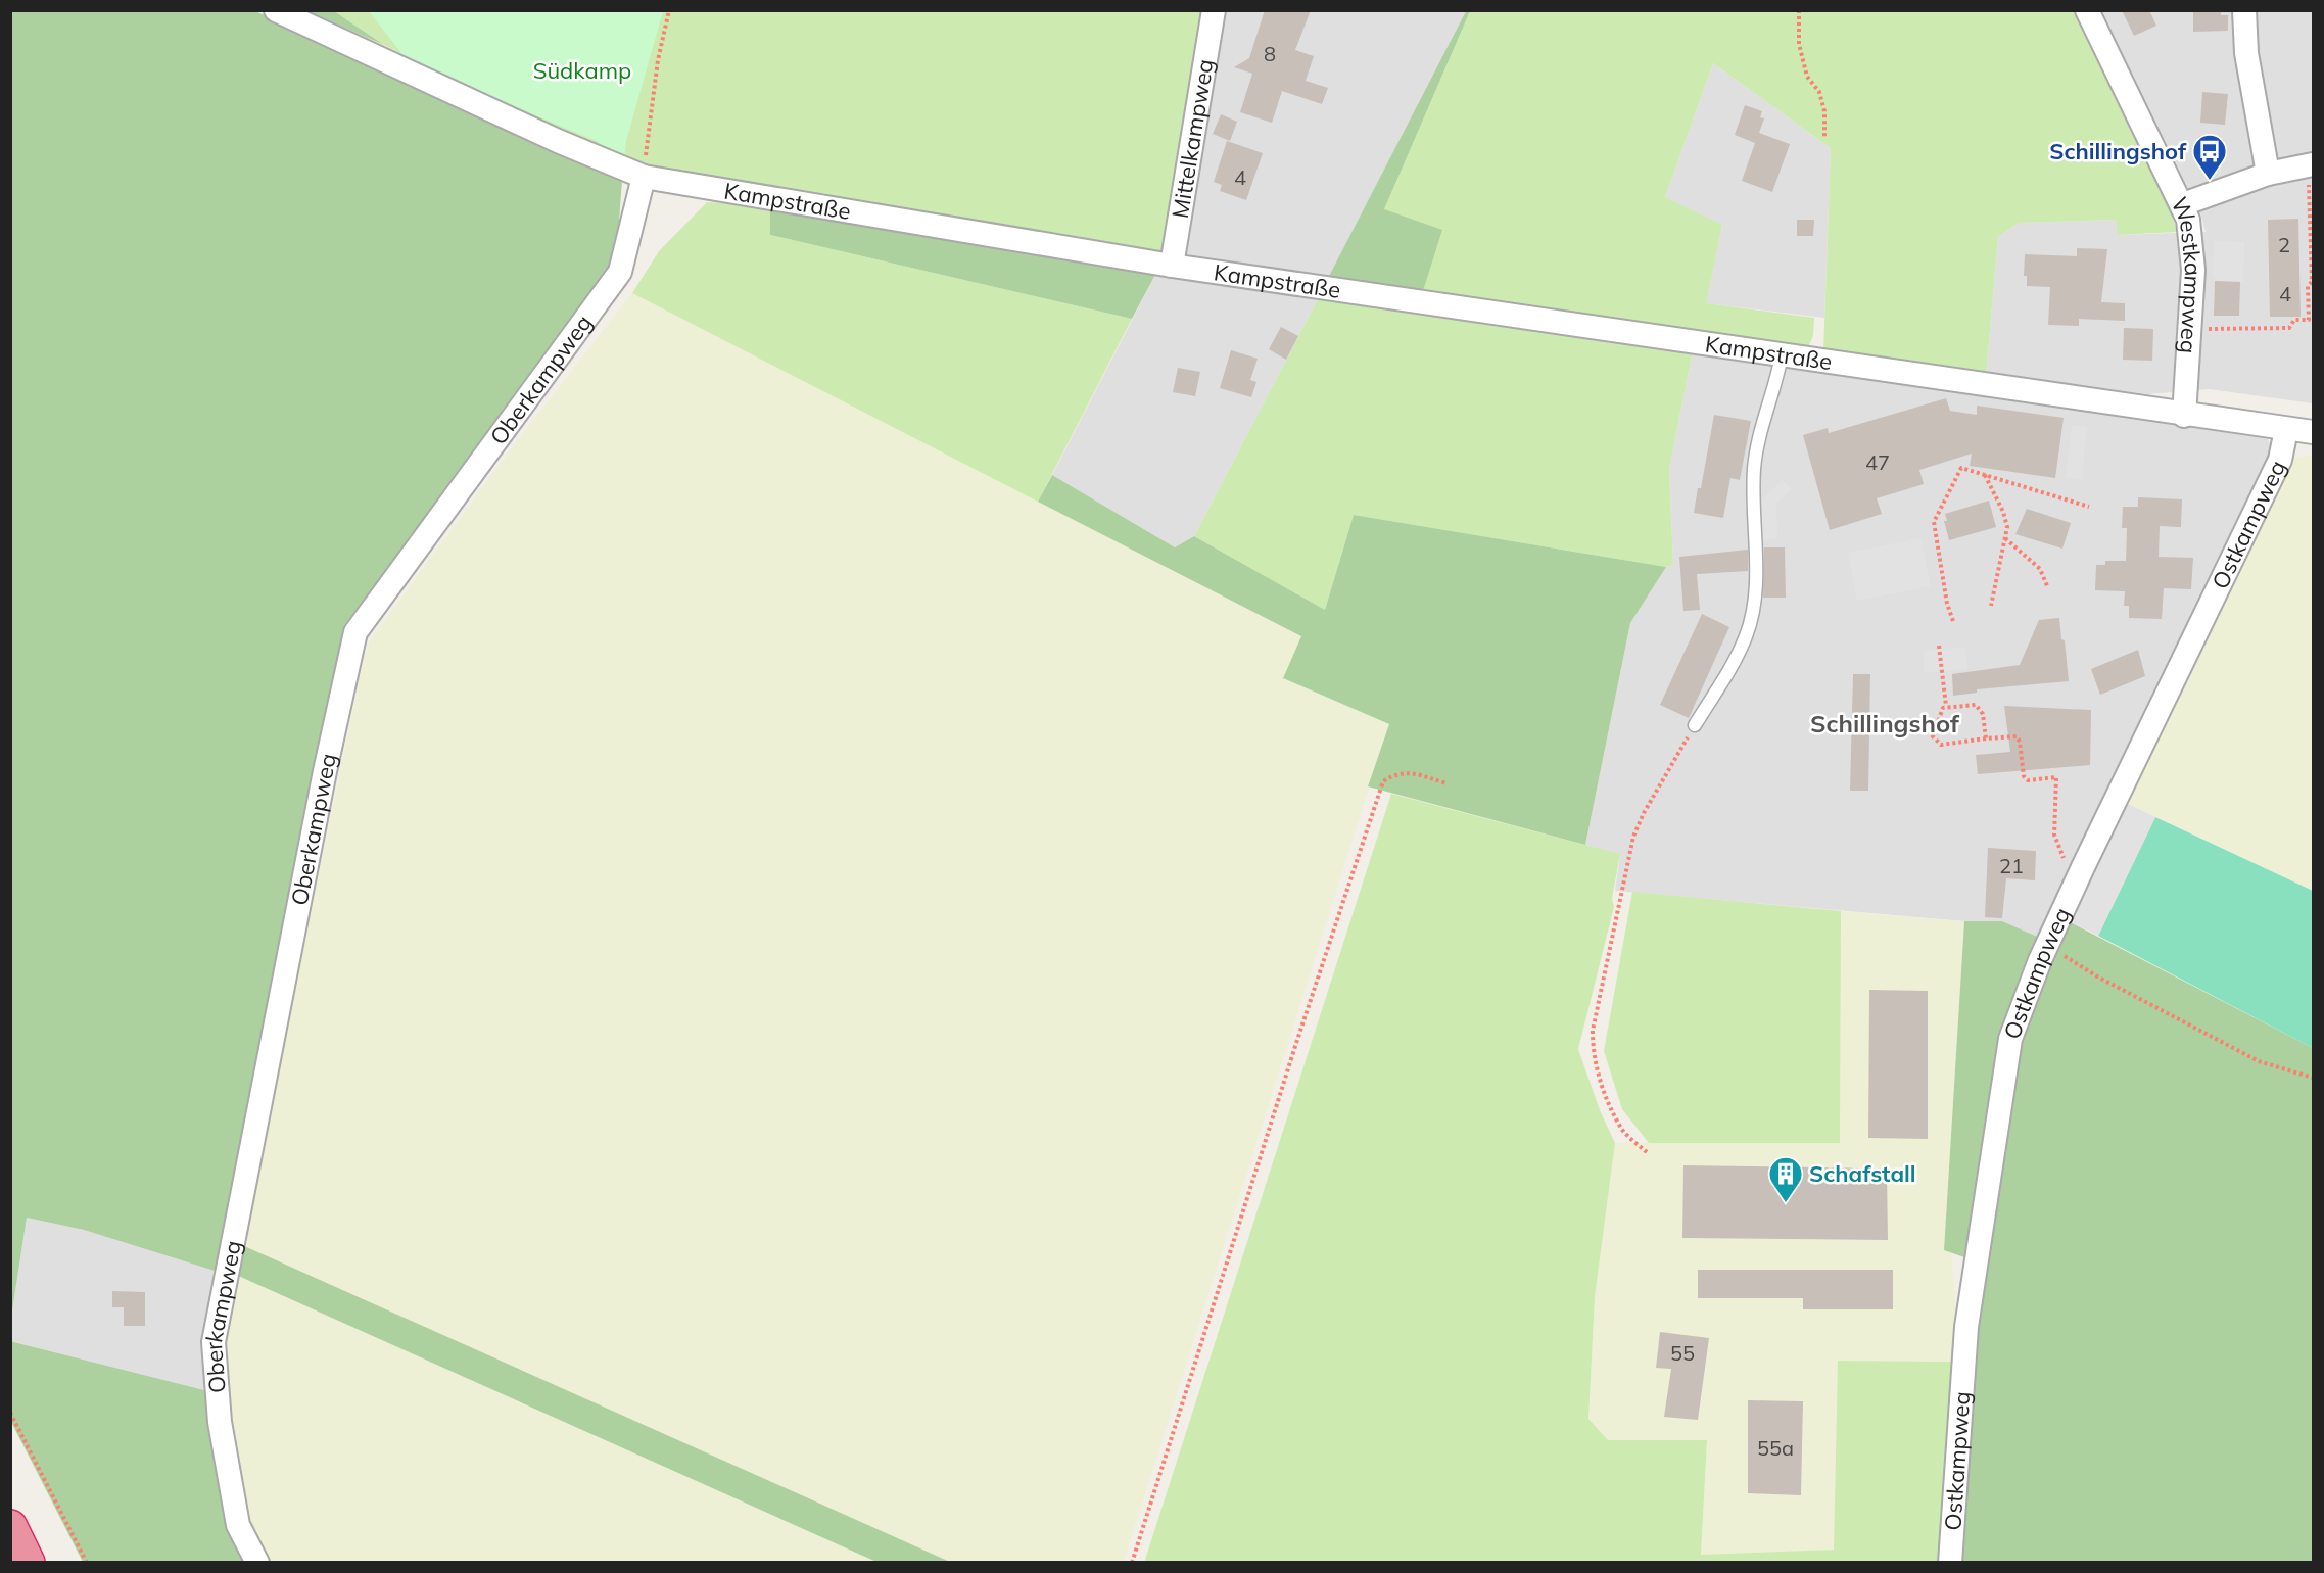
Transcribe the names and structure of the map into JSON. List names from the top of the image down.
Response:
{
  "streets": {
    "street": [
      "Mittelkampweg",
      "Kampstraße",
      "Westkampweg",
      "Oberkampweg",
      "Ostkampweg"
    ]
  },
  "crossings": [
    ["Mittelkampweg", "Kampstraße"],
    ["Kampstraße", "Westkampweg"],
    ["Kampstraße", "Oberkampweg"],
    ["Kampstraße", "Ostkampweg"]
  ],
  "districts": ["Schillingshof"],
  "parks": ["Südkamp"],
  "places": {
    "bus stop": ["Schillingshof"],
    "building": ["Schafstall"]
  },
  "house_numbers": [
    "8",
    "4",
    "2",
    "4",
    "47",
    "21",
    "55",
    "55a"
  ]
}
